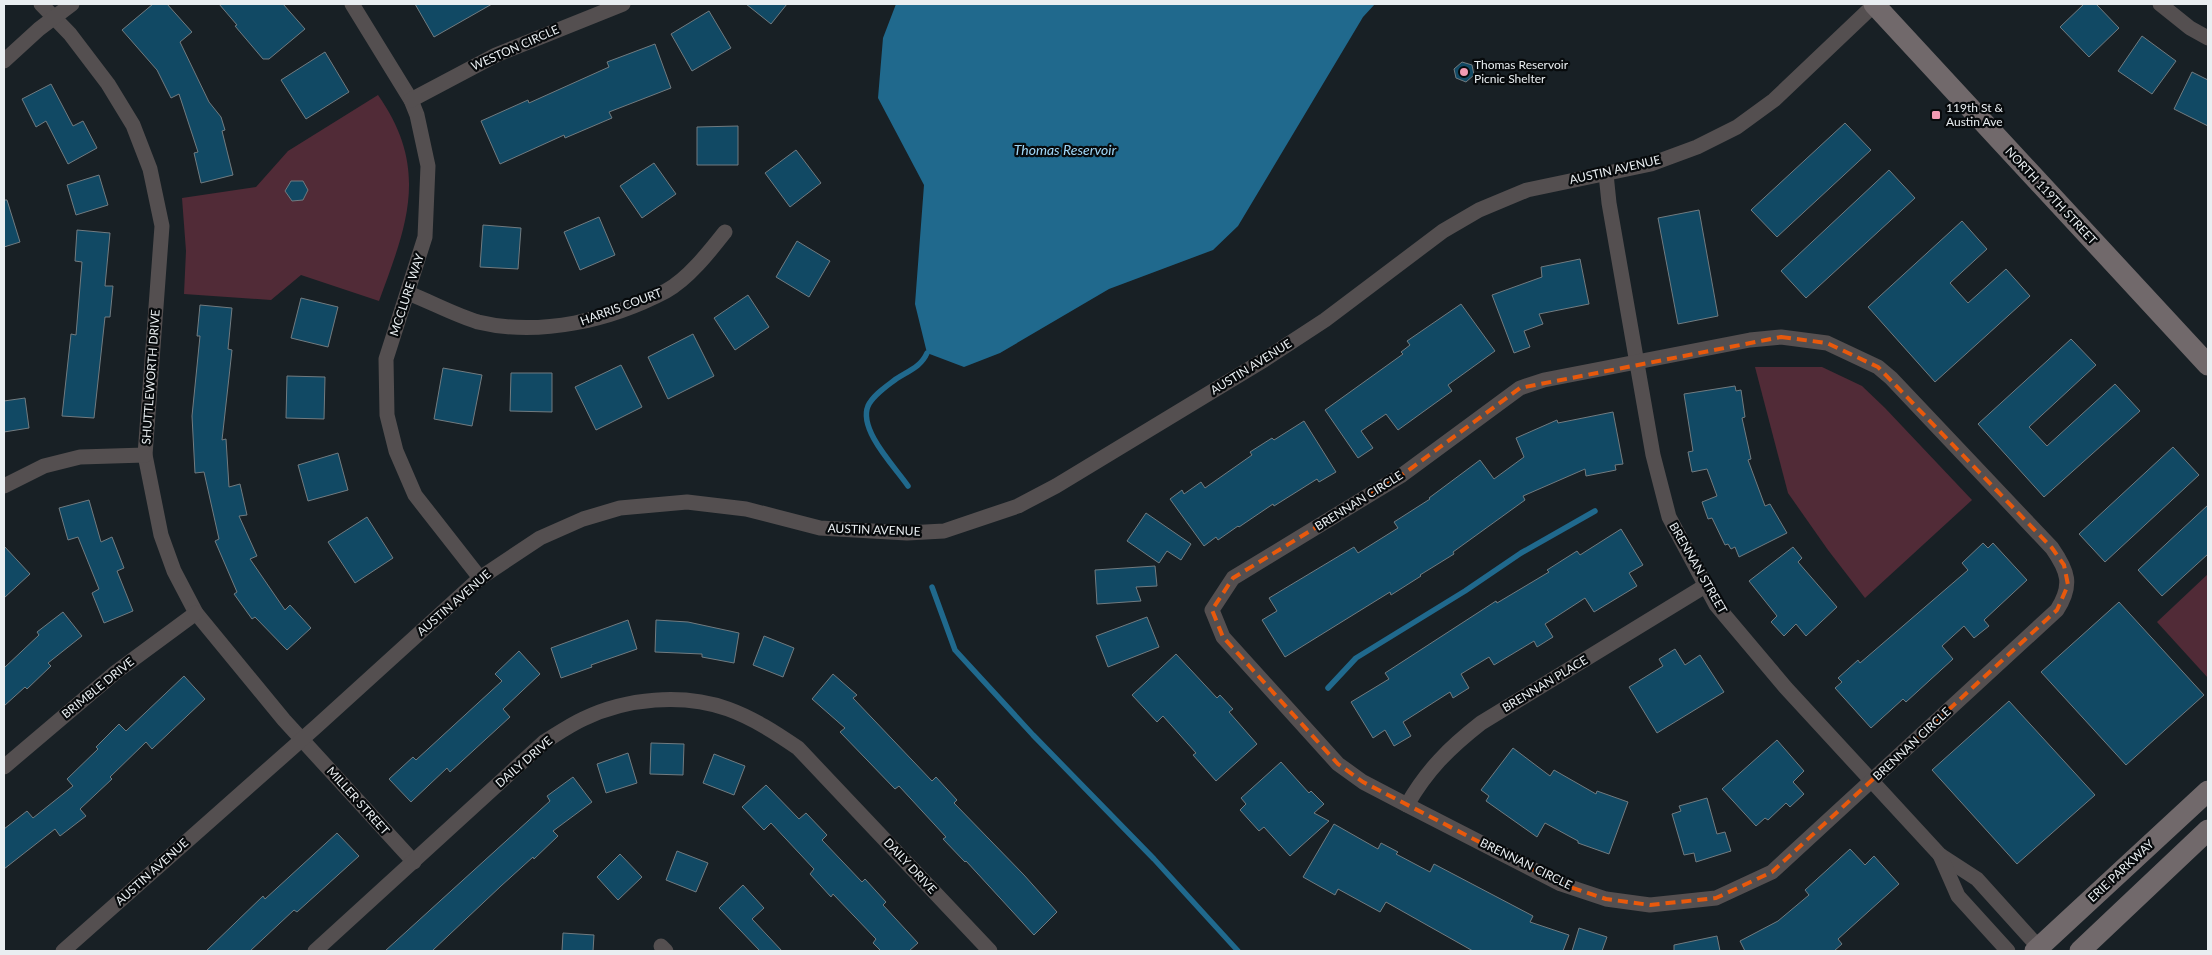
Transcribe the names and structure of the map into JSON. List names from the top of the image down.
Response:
{
  "streets": {
    "street": [
      "WESTON CIRCLE",
      "AUSTIN AVENUE",
      "NORTH 119TH STREET",
      "MCCLURE WAY",
      "HARRIS COURT",
      "SHUTTLEWORTH DRIVE",
      "BRENNAN CIRCLE",
      "BRENNAN STREET",
      "BRENNAN PLACE",
      "BRIMBLE DRIVE",
      "DAILY DRIVE",
      "MILLER STREET",
      "ERIE PARKWAY"
    ]
  },
  "crossings": [
    ["WESTON CIRCLE", "MCCLURE WAY"],
    ["AUSTIN AVENUE", "NORTH 119TH STREET"],
    ["AUSTIN AVENUE", "MCCLURE WAY"],
    ["AUSTIN AVENUE", "SHUTTLEWORTH DRIVE"],
    ["AUSTIN AVENUE", "BRENNAN STREET"],
    ["AUSTIN AVENUE", "MILLER STREET"],
    ["MCCLURE WAY", "HARRIS COURT"],
    ["SHUTTLEWORTH DRIVE", "BRIMBLE DRIVE"],
    ["SHUTTLEWORTH DRIVE", "MILLER STREET"],
    ["BRENNAN CIRCLE", "BRENNAN STREET"],
    ["BRENNAN CIRCLE", "BRENNAN PLACE"],
    ["BRENNAN STREET", "BRENNAN PLACE"],
    ["BRENNAN STREET", "ERIE PARKWAY"],
    ["DAILY DRIVE", "MILLER STREET"]
  ],
  "water": ["Thomas Reservoir"],
  "places": {
    "other": ["Thomas Reservoir Picnic Shelter"],
    "transit": ["119th St & Austin Ave"]
  }
}
